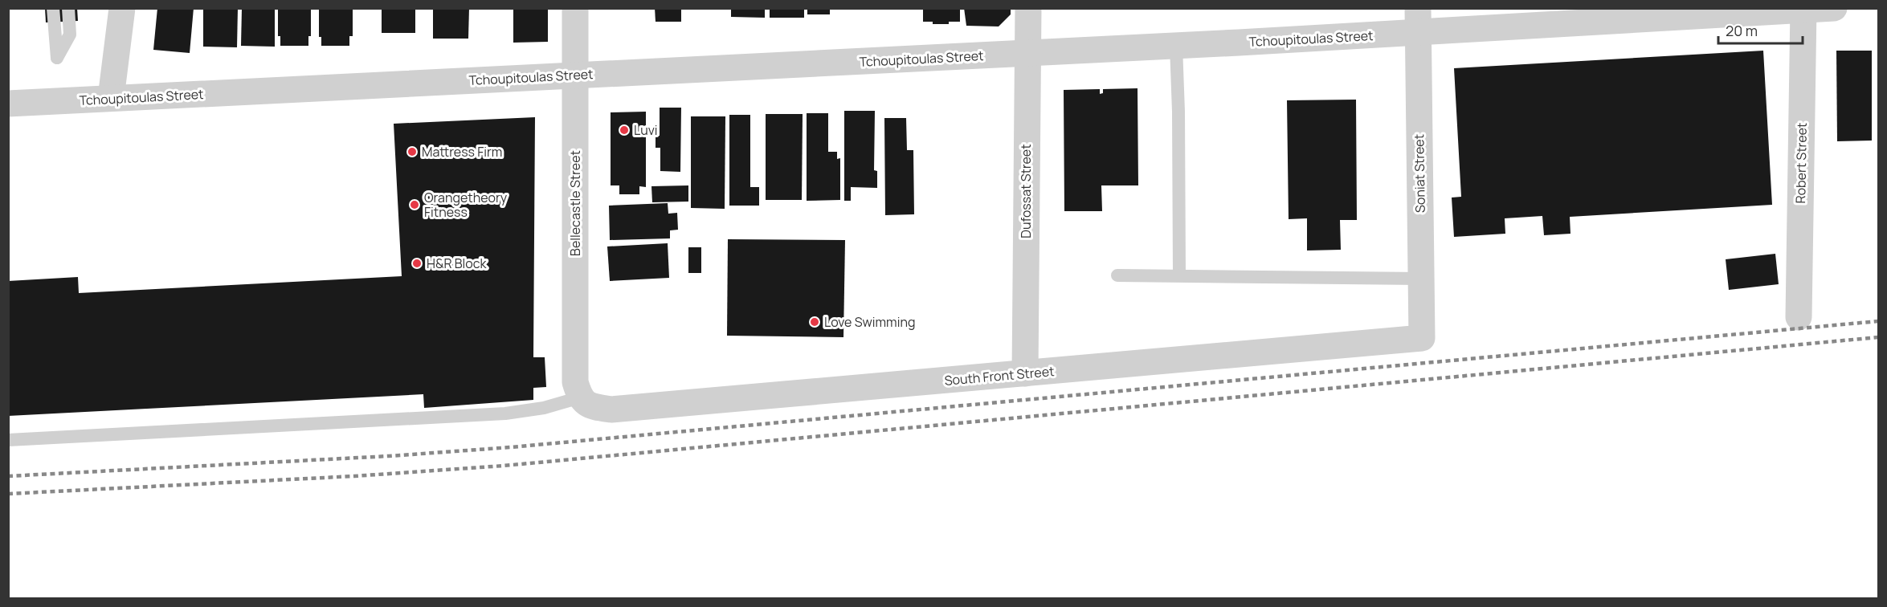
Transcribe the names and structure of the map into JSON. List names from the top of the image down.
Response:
{
  "streets": {
    "street": [
      "Tchoupitoulas Street",
      "Robert Street",
      "Soniat Street",
      "Dufossat Street",
      "Bellecastle Street",
      "South Front Street"
    ]
  },
  "crossings": [
    ["Tchoupitoulas Street", "Robert Street"],
    ["Tchoupitoulas Street", "Soniat Street"],
    ["Tchoupitoulas Street", "Dufossat Street"],
    ["Tchoupitoulas Street", "Bellecastle Street"],
    ["Soniat Street", "South Front Street"],
    ["Dufossat Street", "South Front Street"],
    ["Bellecastle Street", "South Front Street"]
  ],
  "places": [
    "Luvi",
    "Mattress Firm",
    "Orangetheory Fitness",
    "H&R Block",
    "Love Swimming"
  ],
  "scale_bar": "20 m"
}
